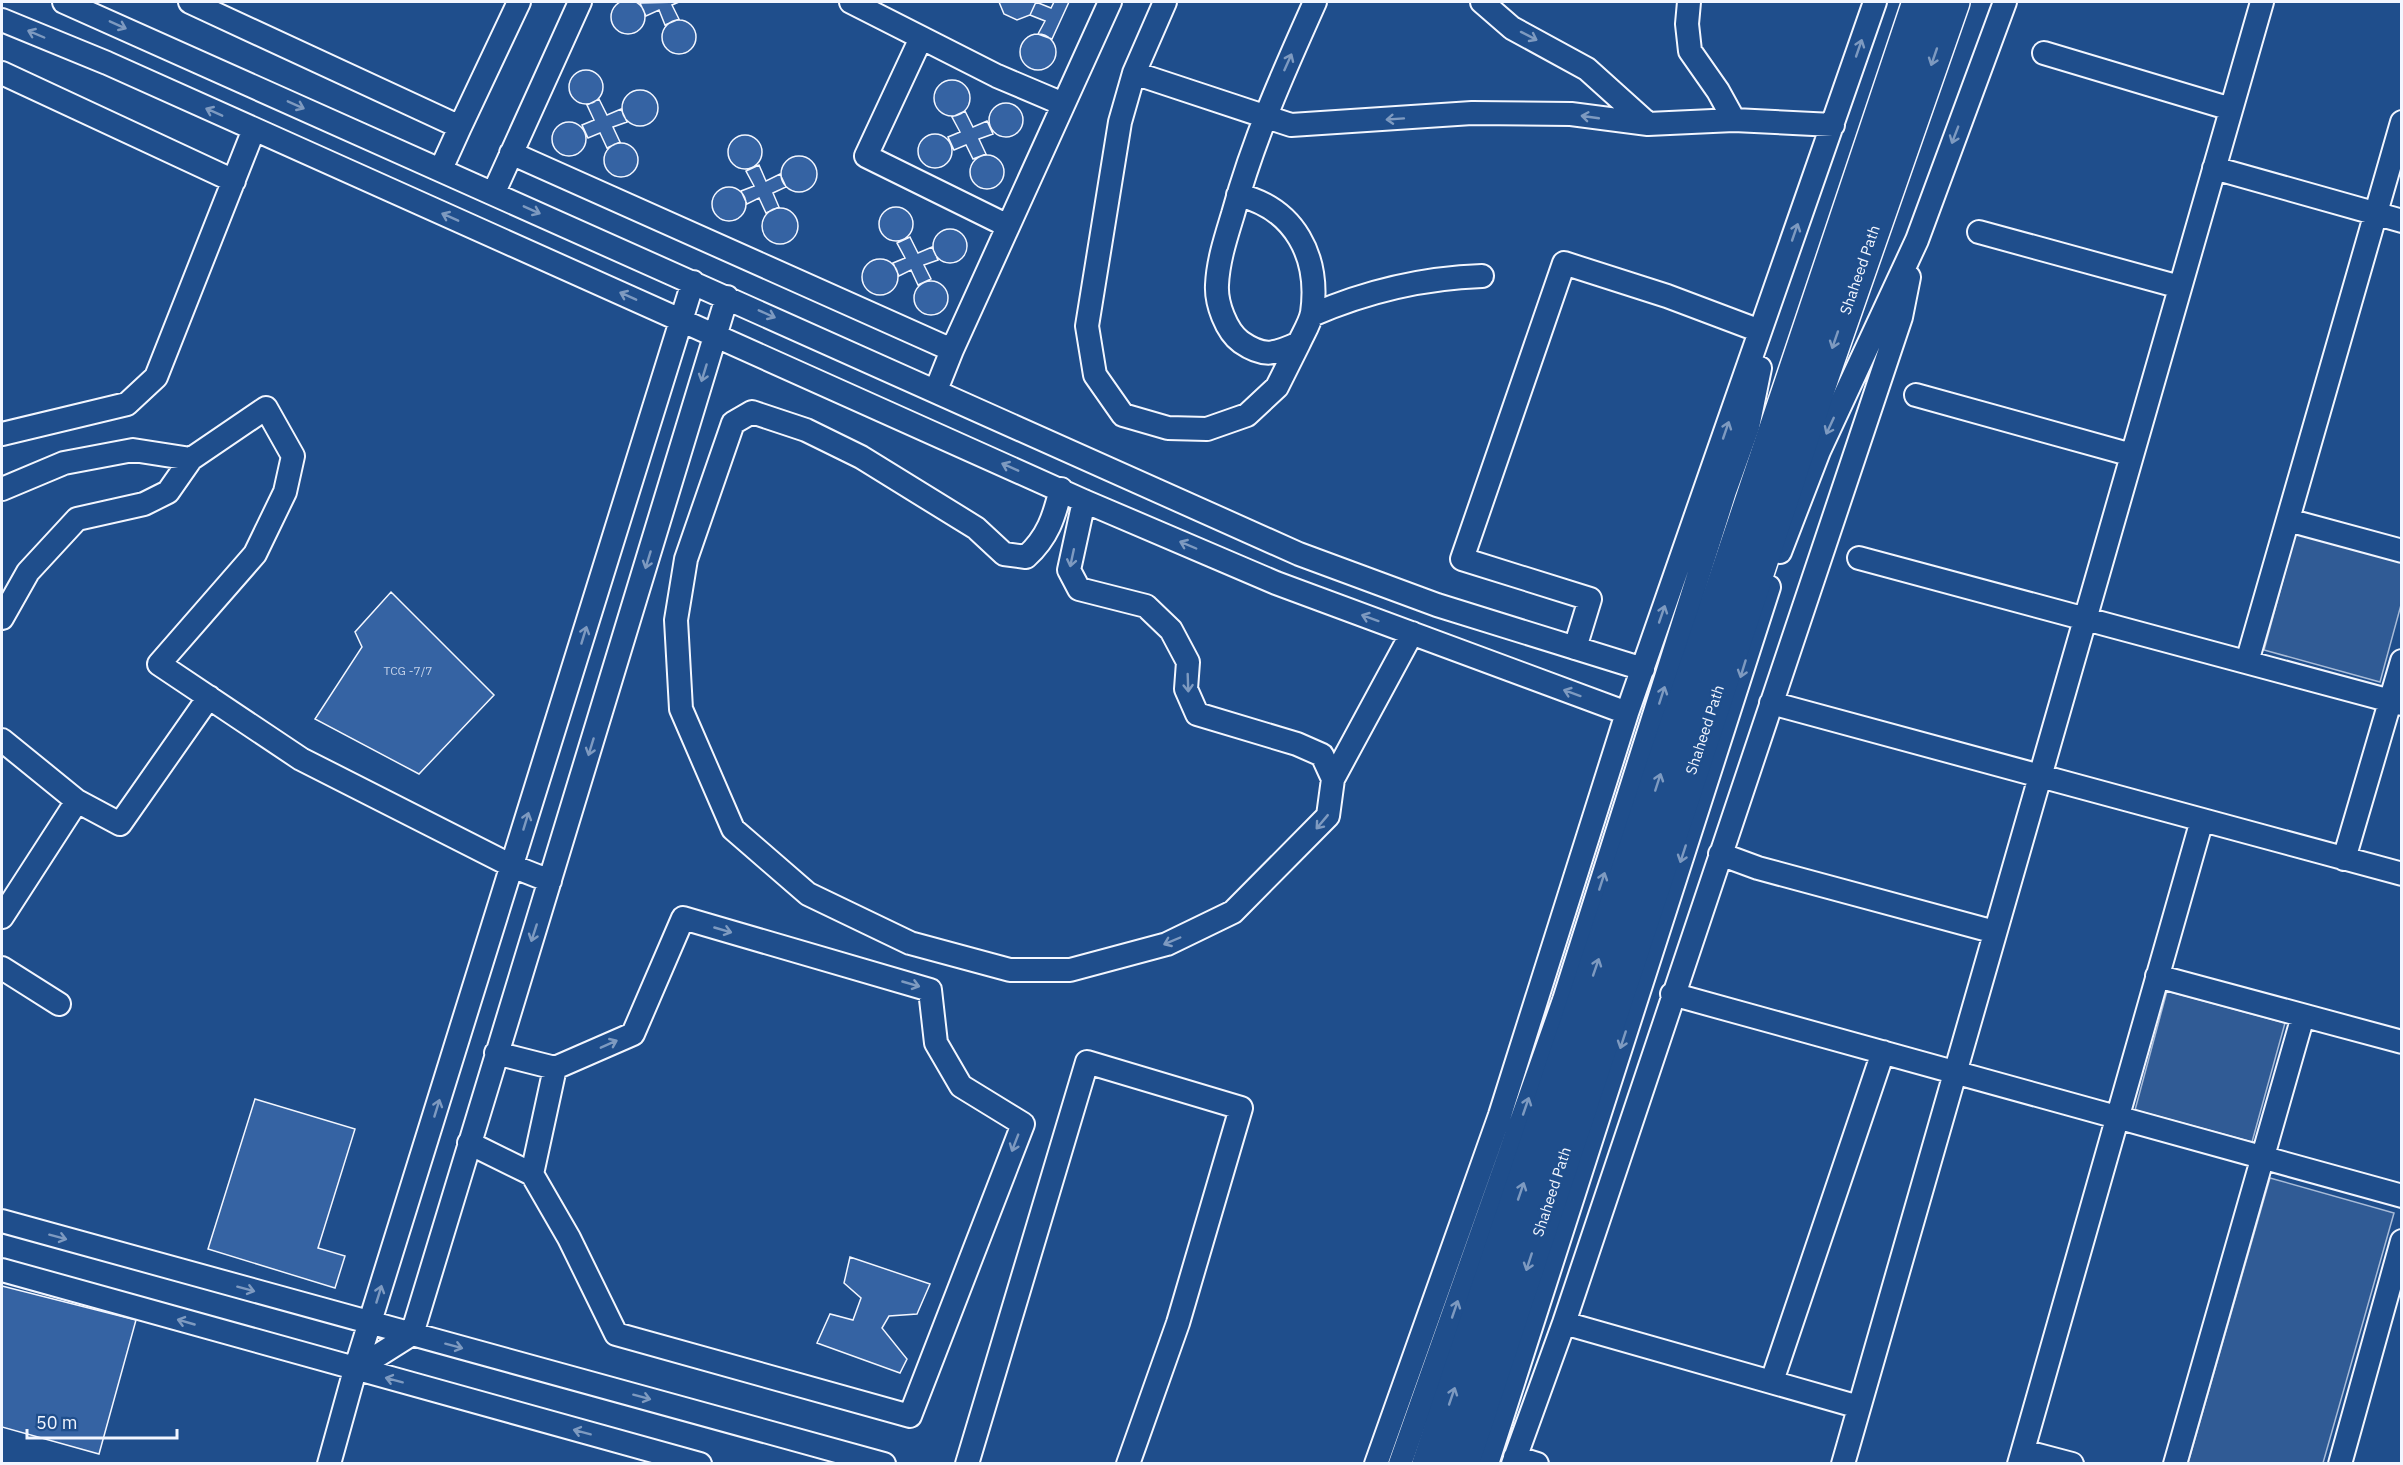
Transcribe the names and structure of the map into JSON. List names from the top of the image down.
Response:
{
  "streets": {
    "highway": ["Shaheed Path"]
  },
  "house_numbers": ["TCG -7/7"],
  "scale_bar": "50 m"
}
